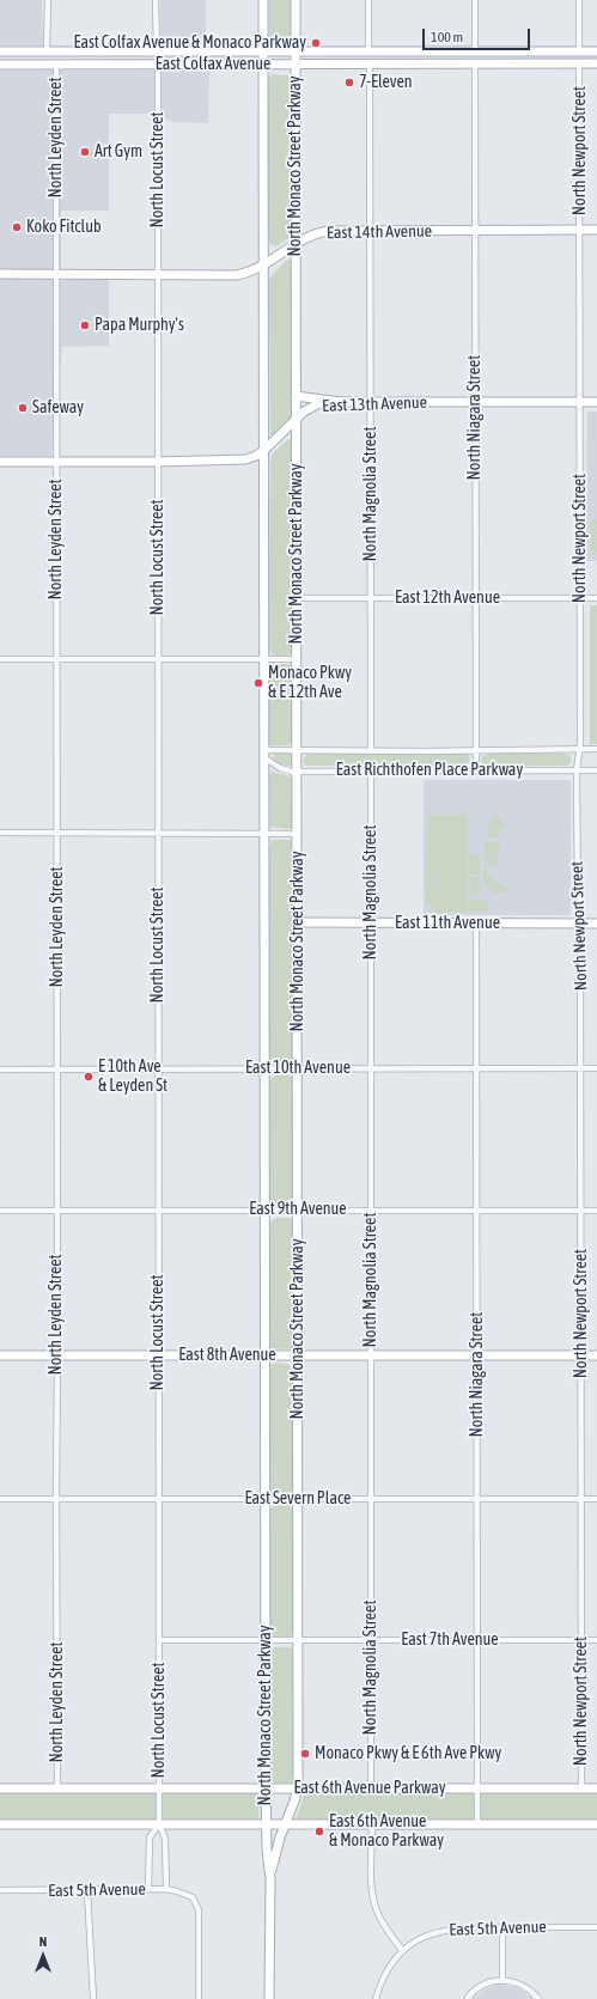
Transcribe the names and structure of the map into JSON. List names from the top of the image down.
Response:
{
  "streets": {
    "main road": [
      "East Colfax Avenue",
      "North Monaco Street Parkway",
      "East 14th Avenue",
      "East 13th Avenue",
      "East 11th Avenue",
      "East 8th Avenue",
      "East 6th Avenue Parkway"
    ],
    "street": [
      "North Leyden Street",
      "North Newport Street",
      "North Locust Street",
      "North Niagara Street",
      "North Magnolia Street",
      "East 12th Avenue",
      "East Richthofen Place Parkway",
      "East 10th Avenue",
      "East 9th Avenue",
      "East Severn Place",
      "East 7th Avenue",
      "East 5th Avenue"
    ]
  },
  "crossings": [
    ["East Colfax Avenue", "North Leyden Street"],
    ["East Colfax Avenue", "North Newport Street"],
    ["East Colfax Avenue", "North Monaco Street Parkway"],
    ["East Colfax Avenue", "North Locust Street"],
    ["East Colfax Avenue", "North Niagara Street"],
    ["East Colfax Avenue", "North Magnolia Street"],
    ["North Leyden Street", "East 14th Avenue"],
    ["North Leyden Street", "East 13th Avenue"],
    ["North Leyden Street", "East 10th Avenue"],
    ["North Leyden Street", "East 9th Avenue"],
    ["North Leyden Street", "East 8th Avenue"],
    ["North Leyden Street", "East Severn Place"],
    ["North Leyden Street", "East 6th Avenue Parkway"],
    ["North Newport Street", "East 14th Avenue"],
    ["North Newport Street", "East 13th Avenue"],
    ["North Newport Street", "East 12th Avenue"],
    ["North Newport Street", "East Richthofen Place Parkway"],
    ["North Newport Street", "East 11th Avenue"],
    ["North Newport Street", "East 10th Avenue"],
    ["North Newport Street", "East 9th Avenue"],
    ["North Newport Street", "East 8th Avenue"],
    ["North Newport Street", "East Severn Place"],
    ["North Newport Street", "East 7th Avenue"],
    ["North Newport Street", "East 6th Avenue Parkway"],
    ["North Monaco Street Parkway", "East 14th Avenue"],
    ["North Monaco Street Parkway", "East 13th Avenue"],
    ["North Monaco Street Parkway", "East 12th Avenue"],
    ["North Monaco Street Parkway", "East Richthofen Place Parkway"],
    ["North Monaco Street Parkway", "East 11th Avenue"],
    ["North Monaco Street Parkway", "East 10th Avenue"],
    ["North Monaco Street Parkway", "East 9th Avenue"],
    ["North Monaco Street Parkway", "East 8th Avenue"],
    ["North Monaco Street Parkway", "East Severn Place"],
    ["North Monaco Street Parkway", "East 7th Avenue"],
    ["North Monaco Street Parkway", "East 6th Avenue Parkway"],
    ["North Locust Street", "East 14th Avenue"],
    ["North Locust Street", "East 13th Avenue"],
    ["North Locust Street", "East 10th Avenue"],
    ["North Locust Street", "East 9th Avenue"],
    ["North Locust Street", "East 8th Avenue"],
    ["North Locust Street", "East Severn Place"],
    ["North Locust Street", "East 7th Avenue"],
    ["North Locust Street", "East 6th Avenue Parkway"],
    ["North Locust Street", "East 5th Avenue"],
    ["East 14th Avenue", "North Niagara Street"],
    ["East 14th Avenue", "North Magnolia Street"],
    ["East 13th Avenue", "North Niagara Street"],
    ["East 13th Avenue", "North Magnolia Street"],
    ["North Niagara Street", "East 12th Avenue"],
    ["North Niagara Street", "East Richthofen Place Parkway"],
    ["North Niagara Street", "East 11th Avenue"],
    ["North Niagara Street", "East 10th Avenue"],
    ["North Niagara Street", "East 9th Avenue"],
    ["North Niagara Street", "East 8th Avenue"],
    ["North Niagara Street", "East Severn Place"],
    ["North Niagara Street", "East 7th Avenue"],
    ["North Niagara Street", "East 6th Avenue Parkway"],
    ["North Magnolia Street", "East 12th Avenue"],
    ["North Magnolia Street", "East Richthofen Place Parkway"],
    ["North Magnolia Street", "East 11th Avenue"],
    ["North Magnolia Street", "East 10th Avenue"],
    ["North Magnolia Street", "East 9th Avenue"],
    ["North Magnolia Street", "East 8th Avenue"],
    ["North Magnolia Street", "East Severn Place"],
    ["North Magnolia Street", "East 7th Avenue"],
    ["North Magnolia Street", "East 6th Avenue Parkway"]
  ],
  "places": [
    "East Colfax Avenue & Monaco Parkway",
    "7-Eleven",
    "Art Gym",
    "Koko Fitclub",
    "Papa Murphy's",
    "Safeway",
    "Monaco Pkwy & E 12th Ave",
    "E 10th Ave & Leyden St",
    "Monaco Pkwy & E 6th Ave Pkwy",
    "East 6th Avenue & Monaco Parkway"
  ],
  "scale_bar": "100 m",
  "north": "top"
}
